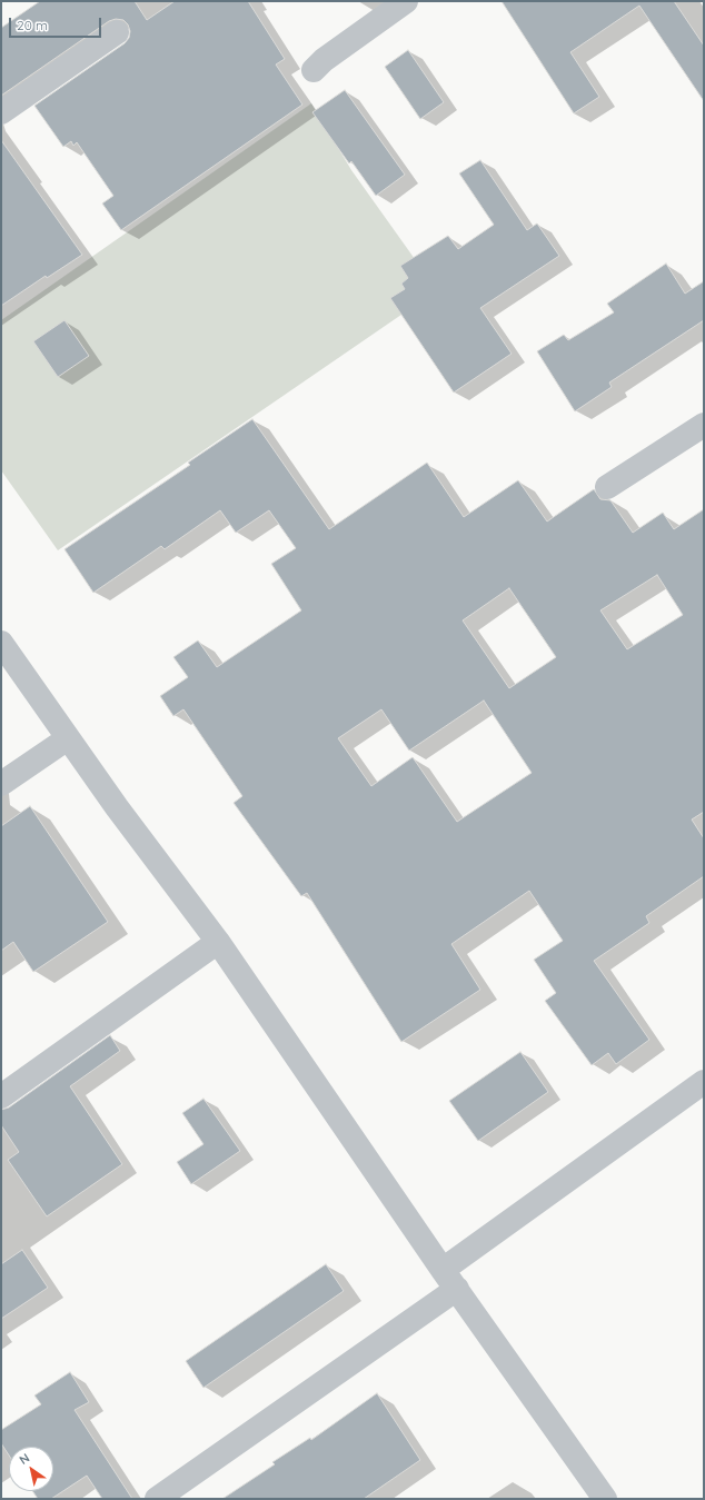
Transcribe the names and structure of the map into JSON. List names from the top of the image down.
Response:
{
  "scale_bar": "20 m",
  "north": "top left"
}
